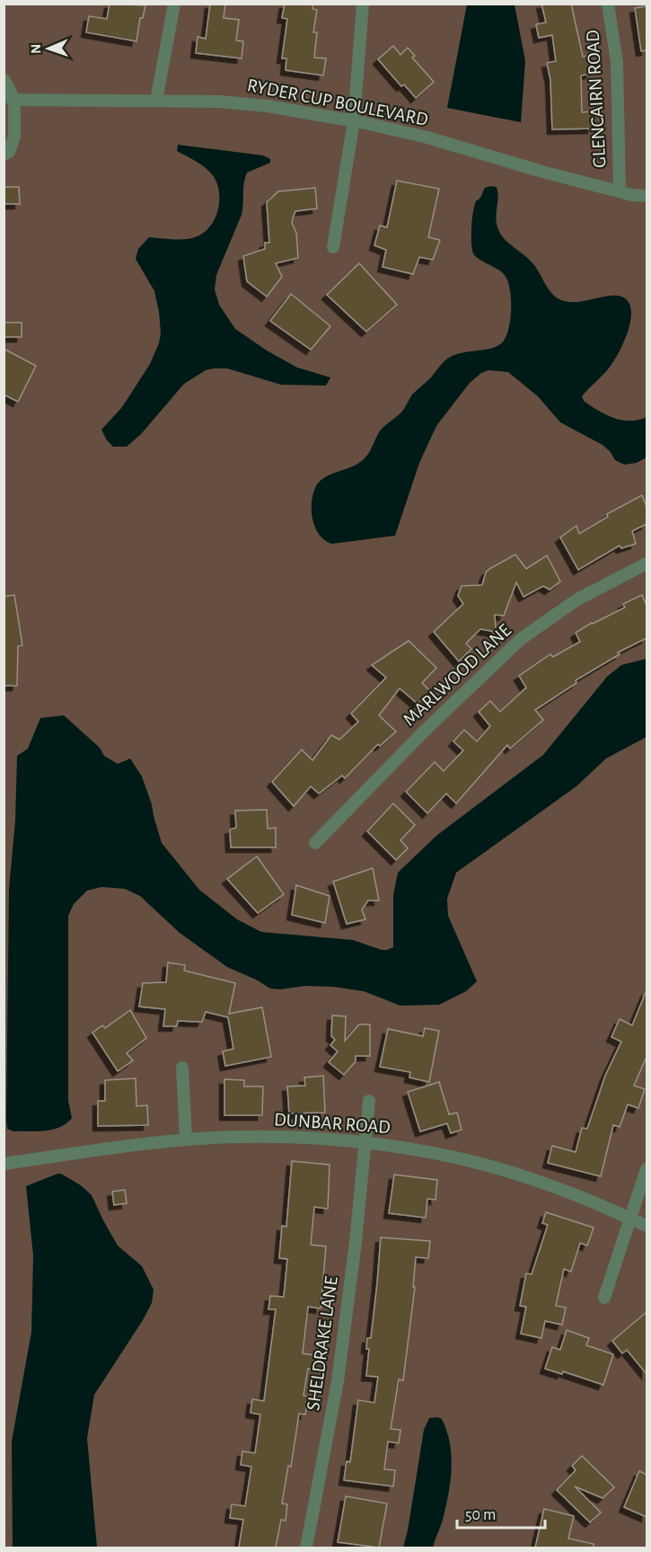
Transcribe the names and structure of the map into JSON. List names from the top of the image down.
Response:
{
  "streets": {
    "street": [
      "GLENCAIRN ROAD",
      "RYDER CUP BOULEVARD",
      "MARLWOOD LANE",
      "DUNBAR ROAD",
      "SHELDRAKE LANE"
    ]
  },
  "crossings": [
    ["GLENCAIRN ROAD", "RYDER CUP BOULEVARD"],
    ["DUNBAR ROAD", "SHELDRAKE LANE"]
  ],
  "scale_bar": "50 m",
  "north": "left"
}
